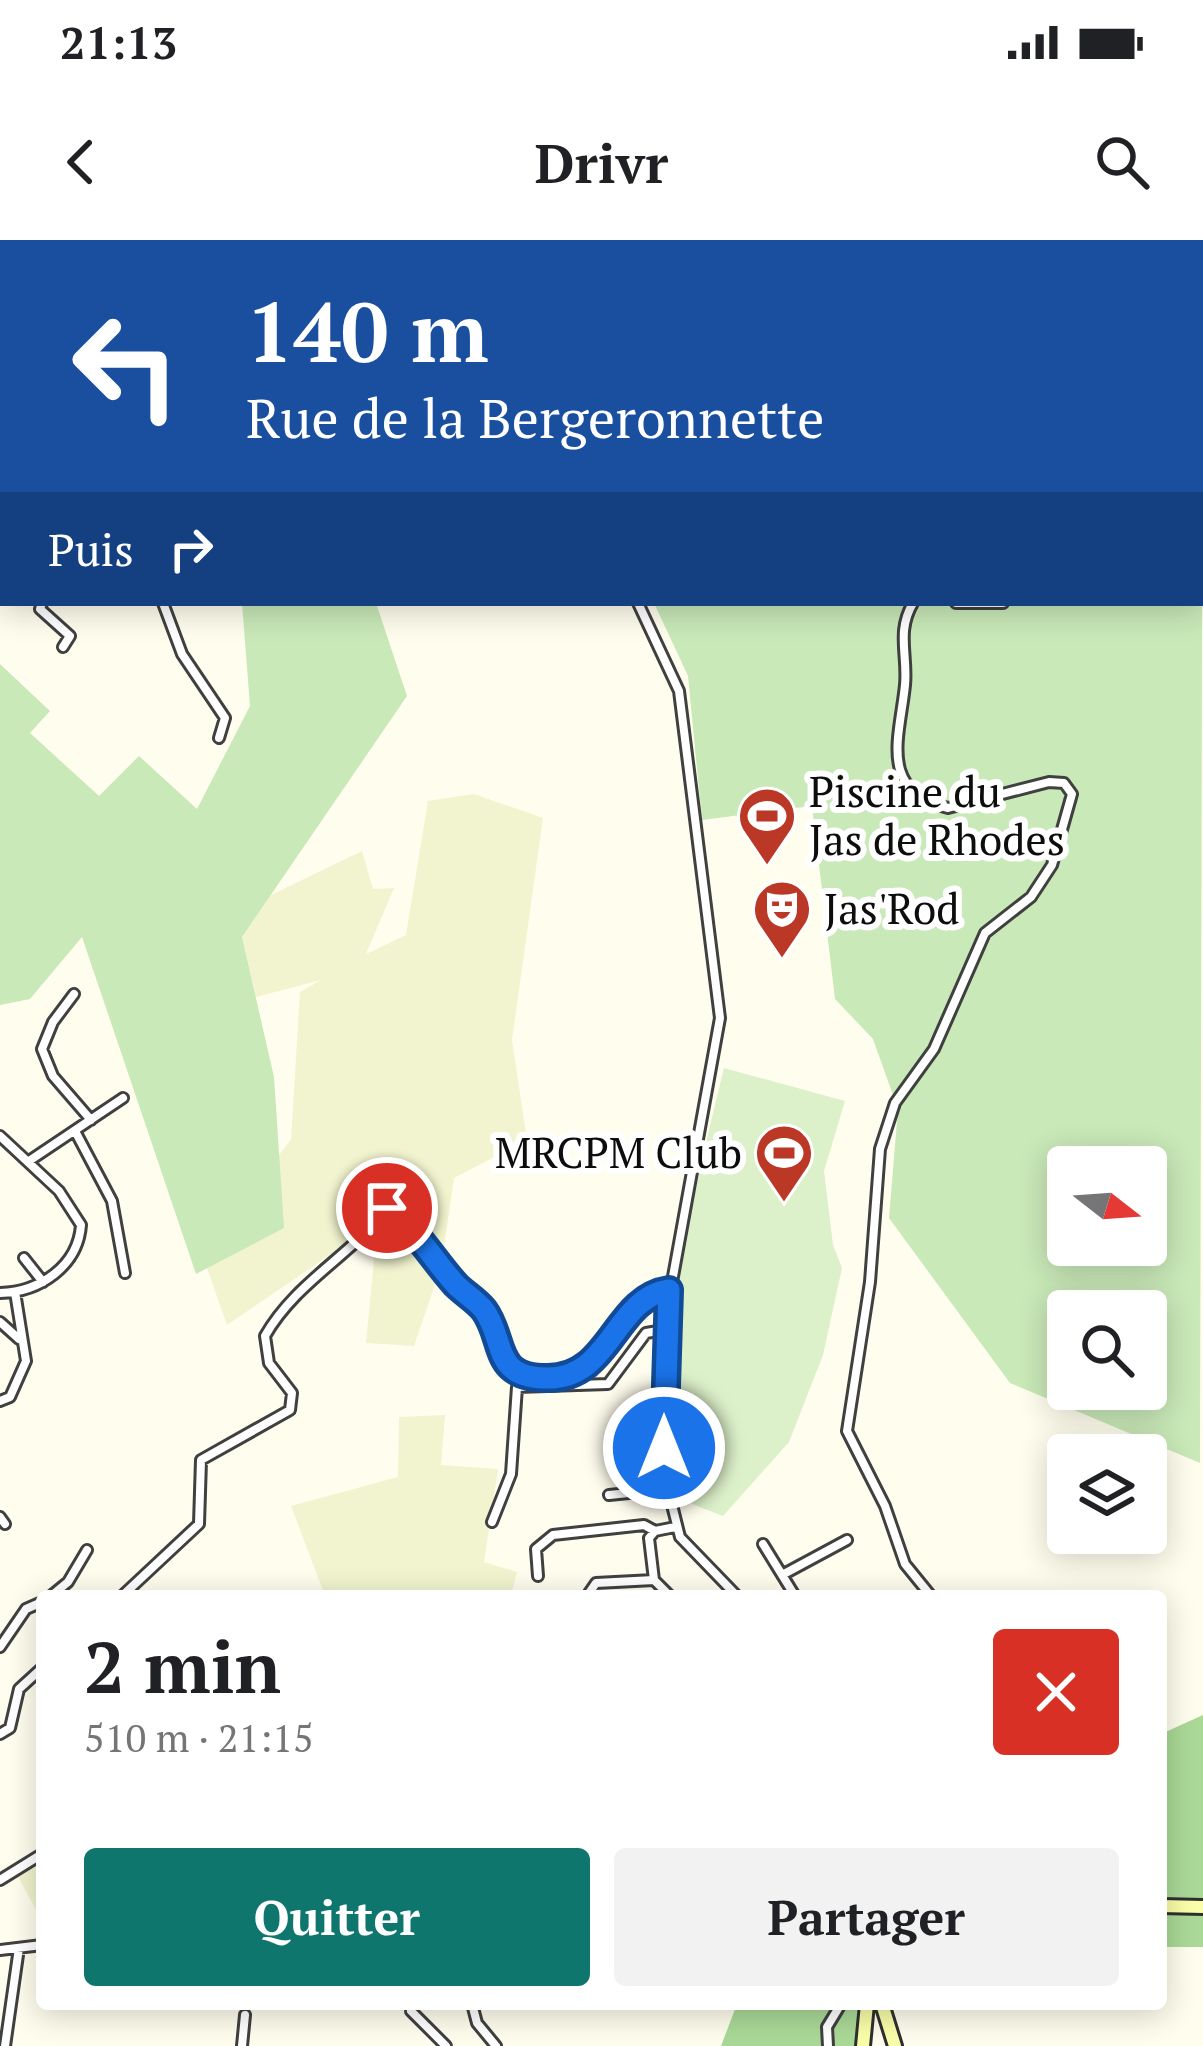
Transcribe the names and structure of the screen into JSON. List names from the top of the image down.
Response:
{
  "places": {
    "sports": ["Piscine du Jas de Rhodes", "MRCPM Club"],
    "theatre": ["Jas'Rod"]
  },
  "north": "right",
  "page": {
    "status": "21:13",
    "header": "Drivr",
    "turn": ["140 m", "Rue de la Bergeronnette"],
    "then": "Puis",
    "heading": ["2 min", "510 m · 21:15"],
    "buttons": ["Quitter", "Partager"]
  }
}
